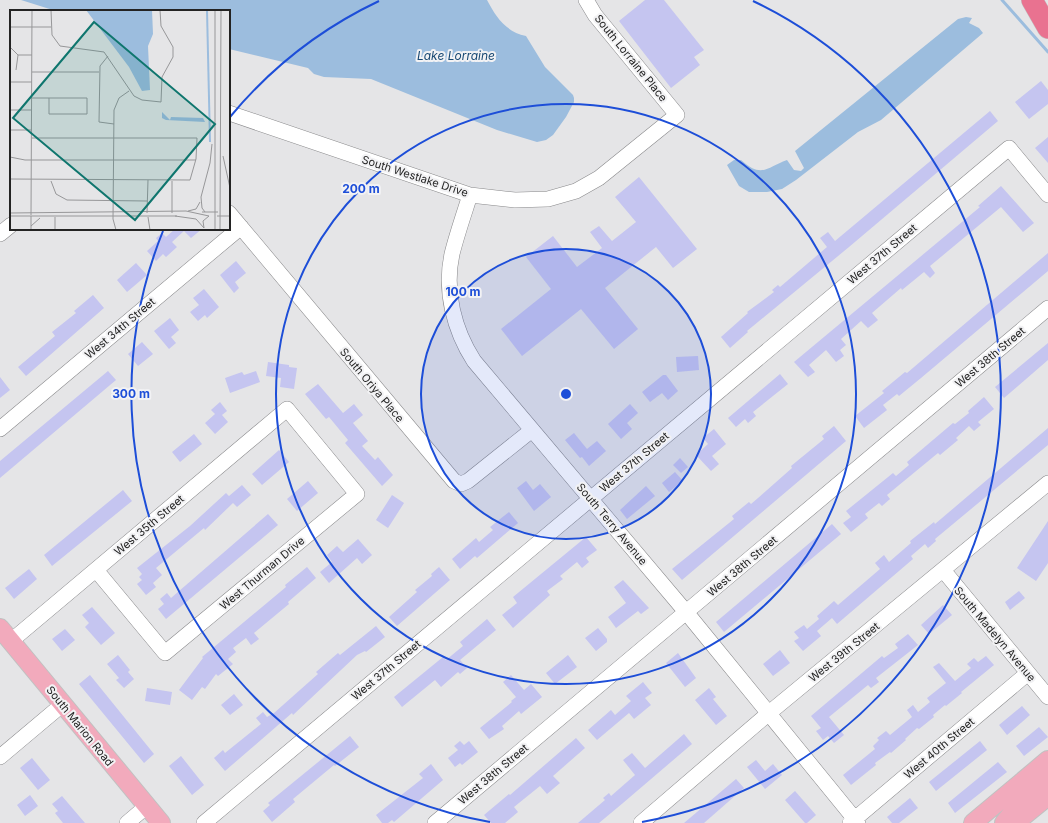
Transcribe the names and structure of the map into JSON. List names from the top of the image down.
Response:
{
  "streets": {
    "main road": ["South Marion Road"],
    "street": [
      "South Lorraine Place",
      "South Westlake Drive",
      "West 37th Street",
      "West 34th Street",
      "West 38th Street",
      "South Oriya Place",
      "South Terry Avenue",
      "West 35th Street",
      "West Thurman Drive",
      "South Madelyn Avenue",
      "West 39th Street",
      "West 40th Street"
    ]
  },
  "crossings": [
    ["South Lorraine Place", "South Westlake Drive"],
    ["South Westlake Drive", "South Terry Avenue"],
    ["West 37th Street", "South Terry Avenue"],
    ["West 34th Street", "South Oriya Place"],
    ["West 38th Street", "South Terry Avenue"],
    ["South Oriya Place", "South Terry Avenue"],
    ["South Terry Avenue", "West 39th Street"],
    ["South Terry Avenue", "West 40th Street"],
    ["West 35th Street", "West Thurman Drive"],
    ["West 35th Street", "South Marion Road"],
    ["South Madelyn Avenue", "West 39th Street"],
    ["South Madelyn Avenue", "West 40th Street"]
  ],
  "water": ["Lake Lorraine"],
  "rings": ["200 m", "100 m", "300 m"]
}
